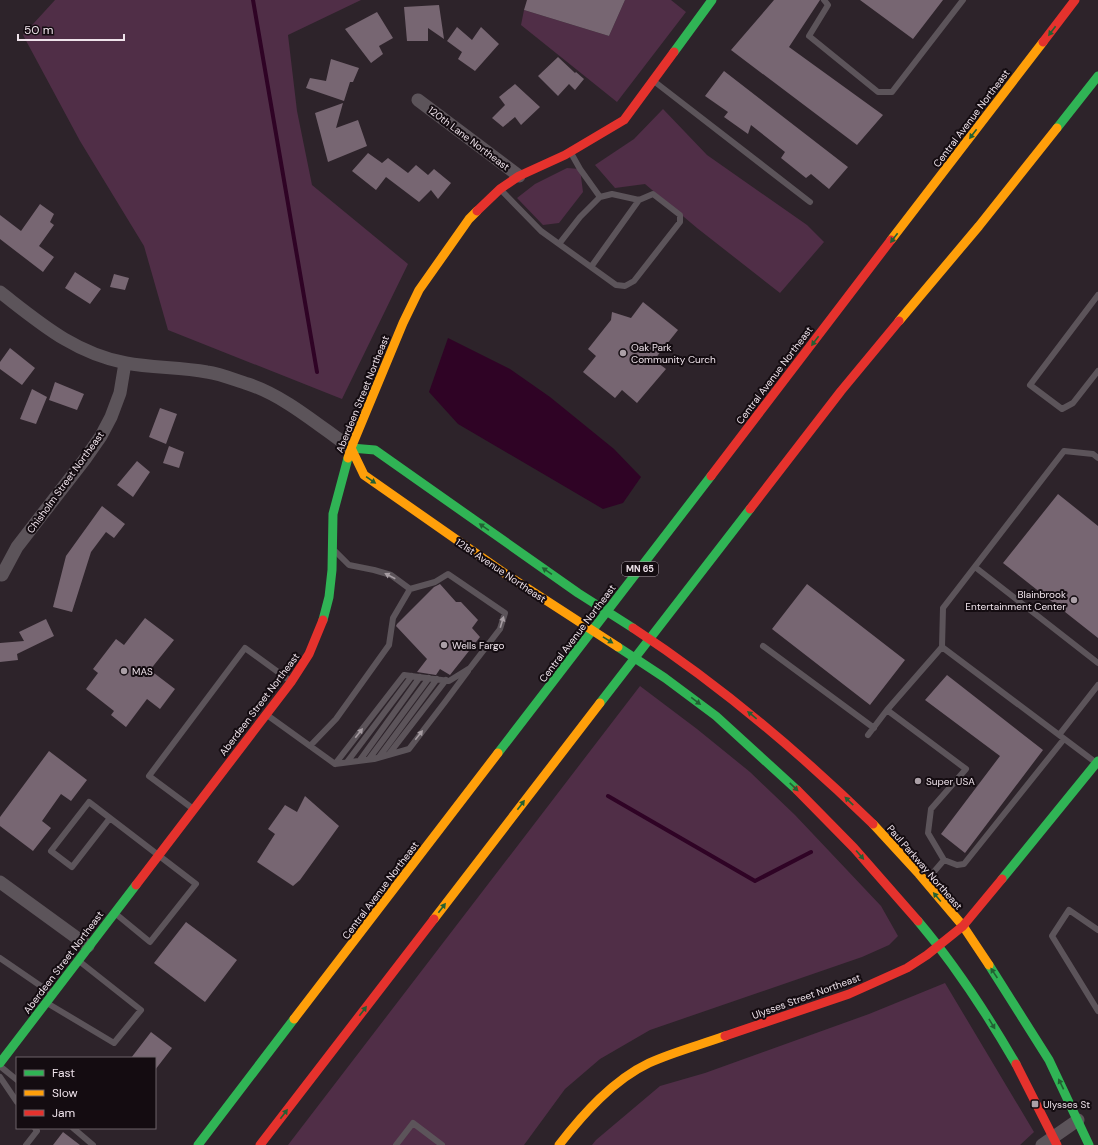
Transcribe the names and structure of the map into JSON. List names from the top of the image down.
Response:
{
  "streets": {
    "main road": [
      "Central Avenue Northeast",
      "Aberdeen Street Northeast",
      "MN 65",
      "121st Avenue Northeast",
      "Paul Parkway Northeast",
      "Ulysses Street Northeast"
    ],
    "street": ["120th Lane Northeast", "Chisholm Street Northeast"]
  },
  "crossings": [
    ["120th Lane Northeast", "Aberdeen Street Northeast"],
    ["Aberdeen Street Northeast", "121st Avenue Northeast"],
    ["Aberdeen Street Northeast", "Paul Parkway Northeast"],
    ["Chisholm Street Northeast", "121st Avenue Northeast"],
    ["121st Avenue Northeast", "Paul Parkway Northeast"],
    ["121st Avenue Northeast", "Ulysses Street Northeast"],
    ["Paul Parkway Northeast", "Ulysses Street Northeast"]
  ],
  "one_way": ["121st Avenue Northeast", "Paul Parkway Northeast"],
  "places": {
    "other": [
      "Oak Park Community Curch",
      "Blainbrook Entertainment Center",
      "Wells Fargo",
      "MAS",
      "Super USA"
    ],
    "transit": ["Ulysses St"]
  },
  "legend": ["Fast", "Slow", "Jam"],
  "scale_bar": "50 m"
}
